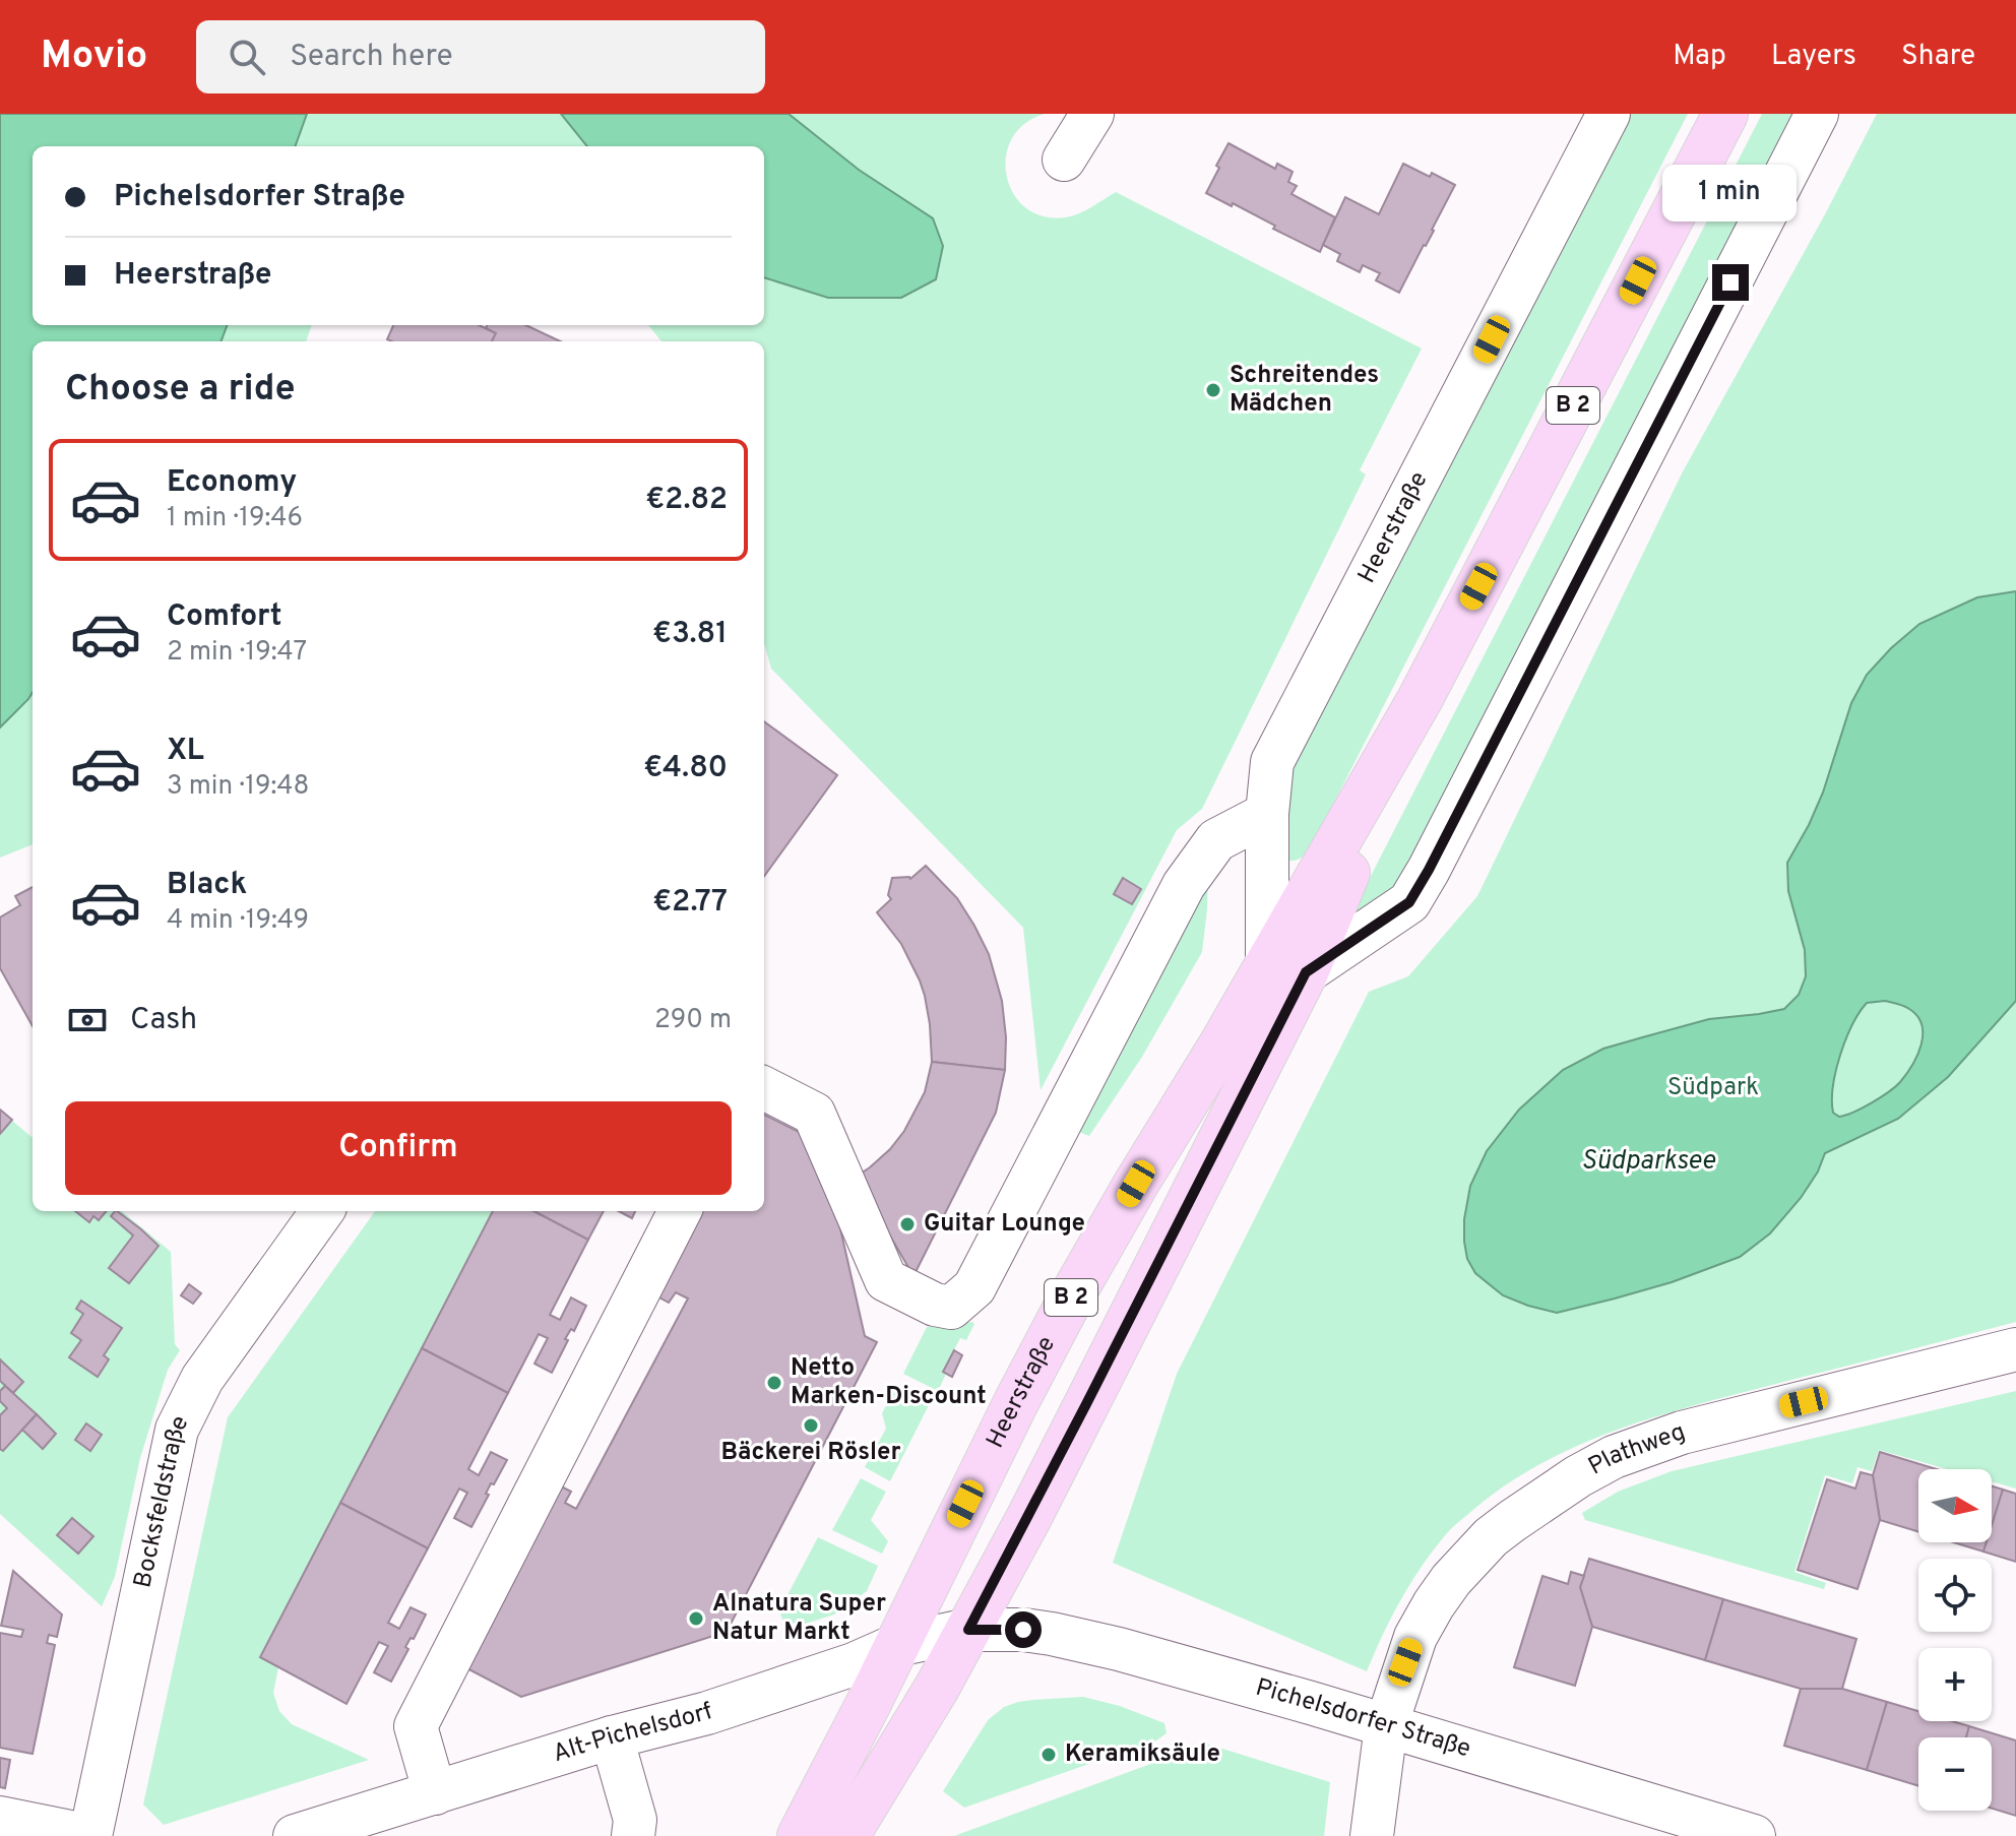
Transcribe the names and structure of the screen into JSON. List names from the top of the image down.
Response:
{
  "streets": {
    "main road": ["B 2", "Heerstraße"],
    "street": [
      "Plathweg",
      "Bocksfeldstraße",
      "Pichelsdorfer Straße",
      "Alt-Pichelsdorf"
    ]
  },
  "crossings": [
    ["Heerstraße", "Pichelsdorfer Straße"],
    ["Heerstraße", "Alt-Pichelsdorf"],
    ["Plathweg", "Pichelsdorfer Straße"],
    ["Pichelsdorfer Straße", "Alt-Pichelsdorf"]
  ],
  "water": ["Südparksee"],
  "parks": ["Südpark"],
  "places": [
    "Schreitendes Mädchen",
    "Guitar Lounge",
    "Netto Marken-Discount",
    "Bäckerei Rösler",
    "Alnatura Super Natur Markt",
    "Keramiksäule"
  ],
  "north": "right",
  "page": {
    "header": "Movio",
    "search": "Search here",
    "nav": ["Map", "Layers", "Share"],
    "banner": ["Pichelsdorfer Straße", "Heerstraße"],
    "bubble": "1 min",
    "heading": "Choose a ride",
    "list": [
      {
        "name": "Economy",
        "note": "1 min · 19:46",
        "value": "€2.82"
      },
      {
        "name": "Comfort",
        "note": "2 min · 19:47",
        "value": "€3.81"
      },
      {
        "name": "XL",
        "note": "3 min · 19:48",
        "value": "€4.80"
      },
      {
        "name": "Black",
        "note": "4 min · 19:49",
        "value": "€2.77"
      }
    ],
    "pay": ["Cash", "290 m"],
    "buttons": "Confirm",
    "map_buttons": ["+", "−"]
  }
}
